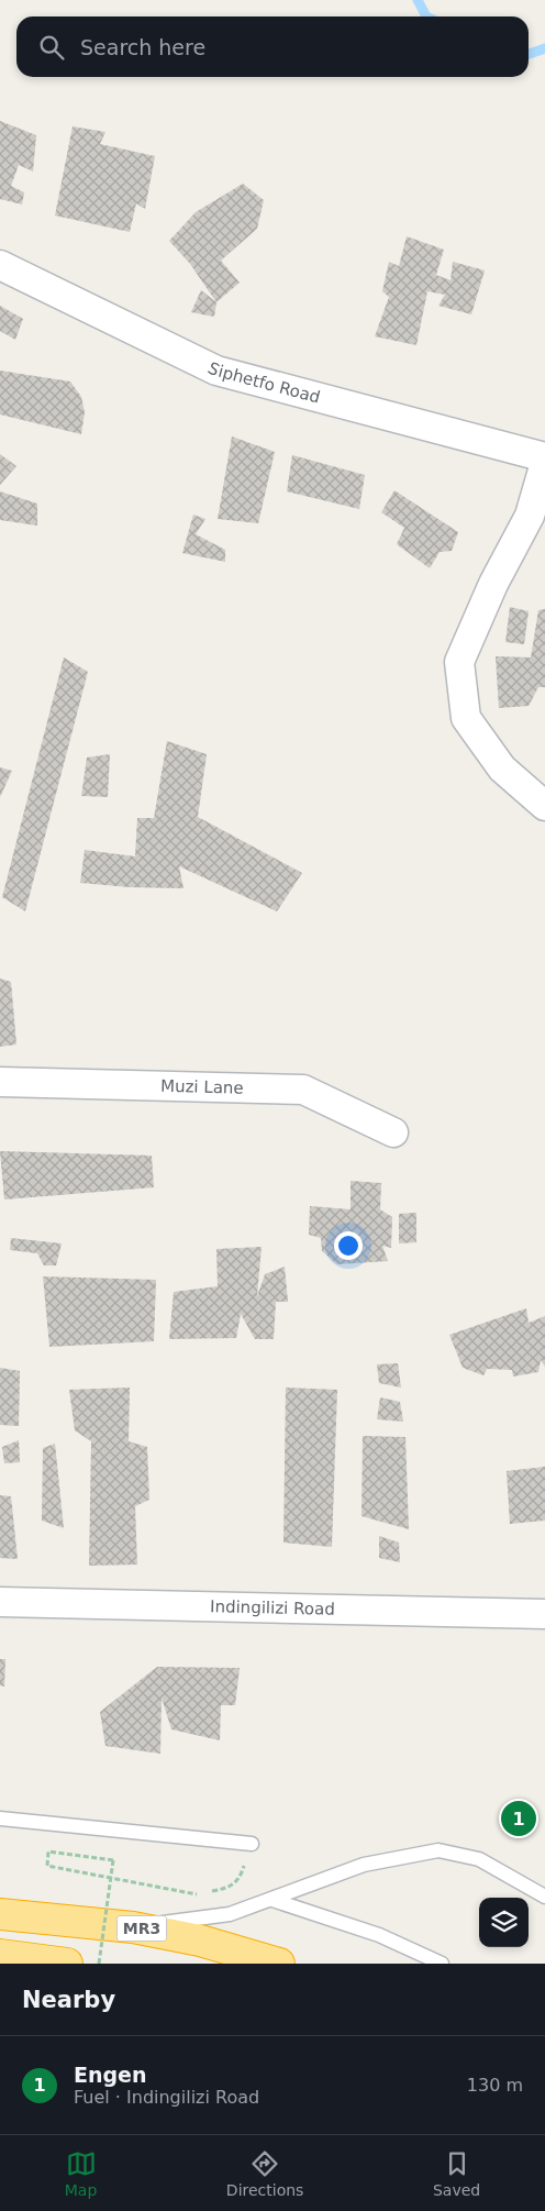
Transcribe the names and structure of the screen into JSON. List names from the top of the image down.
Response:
{
  "streets": {
    "highway": ["MR3"],
    "street": ["Siphetfo Road", "Muzi Lane", "Indingilizi Road"]
  },
  "page": {
    "search": "Search here",
    "pins": "1",
    "heading": "Nearby",
    "list": [
      {
        "mark": "1",
        "name": "Engen",
        "note": "Fuel · Indingilizi Road",
        "value": "130 m"
      }
    ],
    "nav": ["Map", "Directions", "Saved"]
  }
}
